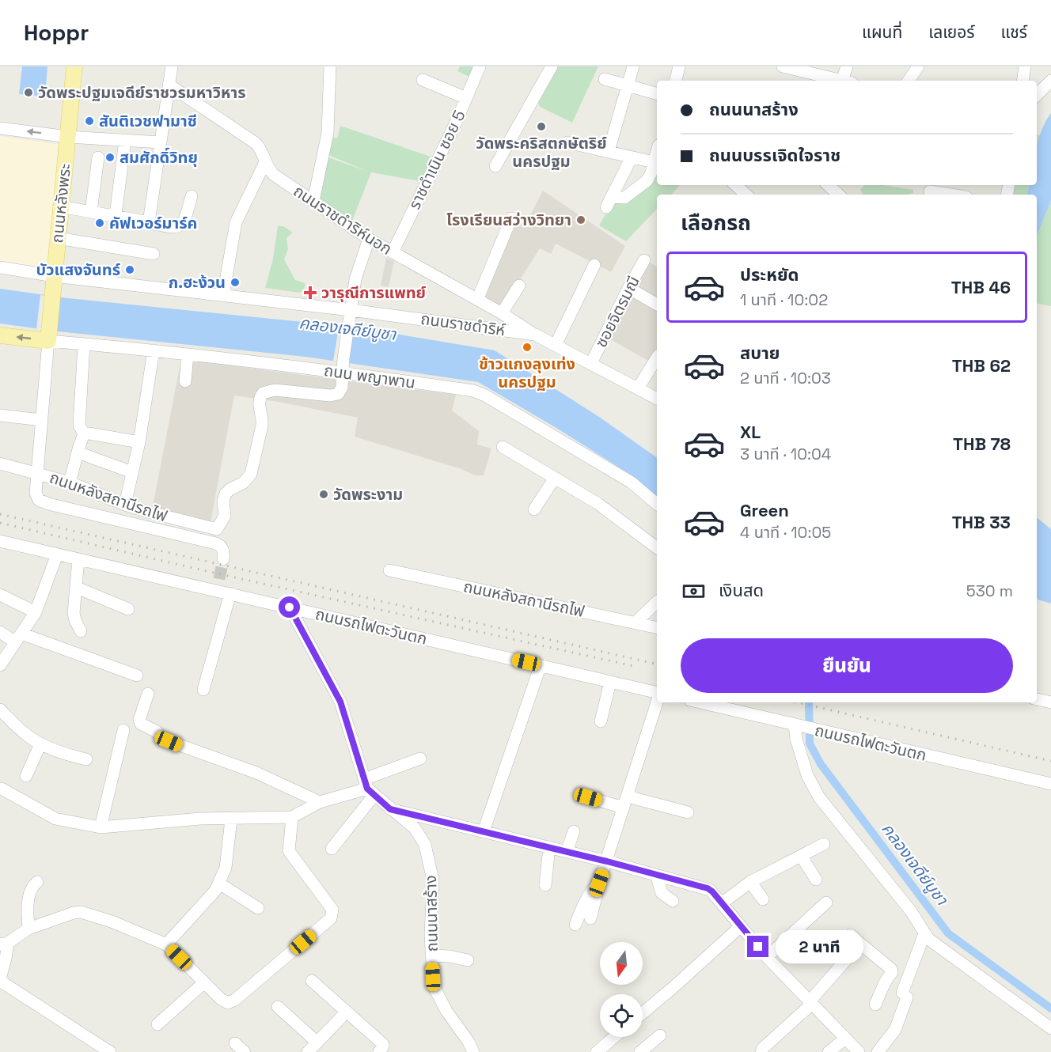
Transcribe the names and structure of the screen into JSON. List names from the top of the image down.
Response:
{
  "streets": {
    "main road": ["ถนนหลังพระ"],
    "street": [
      "ราชดำเนิน ซอย 5",
      "ถนนราชดำริห์นอก",
      "ซอยจิตรมณี",
      "ถนนราชดำริห์",
      "ถนน พญาพาน",
      "ถนนหลังสถานีรถไฟ",
      "ถนนรถไฟตะวันตก",
      "ถนนนาสร้าง"
    ]
  },
  "crossings": [
    ["ราชดำเนิน ซอย 5", "ถนนราชดำริห์นอก"],
    ["ถนนหลังพระ", "ถนนราชดำริห์"],
    ["ถนนหลังพระ", "ถนน พญาพาน"],
    ["ถนนราชดำริห์นอก", "ถนนราชดำริห์"],
    ["ซอยจิตรมณี", "ถนนราชดำริห์"],
    ["ถนน พญาพาน", "ถนนหลังสถานีรถไฟ"]
  ],
  "water": ["คลองเจดีย์บูชา"],
  "places": {
    "other": [
      "วัดพระปฐมเจดีย์ราชวรมหาวิหาร",
      "สันติเวชฟามาซี",
      "วัดพระคริสตกษัตริย์ นครปฐม",
      "สมศักดิ์วิทยุ",
      "โรงเรียนสว่างวิทยา",
      "คัฟเวอร์มาร์ค",
      "บัวแสงจันทร์",
      "ก.ฮะง้วน",
      "ข้าวแกงลุงเท่ง นครปฐม",
      "วัดพระงาม"
    ],
    "health": ["วารุณีการแพทย์"]
  },
  "north": "bottom",
  "page": {
    "header": "Hoppr",
    "nav": ["แผนที่", "เลเยอร์", "แชร์"],
    "banner": ["ถนนนาสร้าง", "ถนนบรรเจิดใจราช"],
    "heading": "เลือกรถ",
    "list": [
      {
        "name": "ประหยัด",
        "note": "1 นาที · 10:02",
        "value": "THB 46"
      },
      {
        "name": "สบาย",
        "note": "2 นาที · 10:03",
        "value": "THB 62"
      },
      {
        "name": "XL",
        "note": "3 นาที · 10:04",
        "value": "THB 78"
      },
      {
        "name": "Green",
        "note": "4 นาที · 10:05",
        "value": "THB 33"
      }
    ],
    "pay": ["เงินสด", "530 m"],
    "buttons": "ยืนยัน",
    "bubble": "2 นาที"
  }
}
